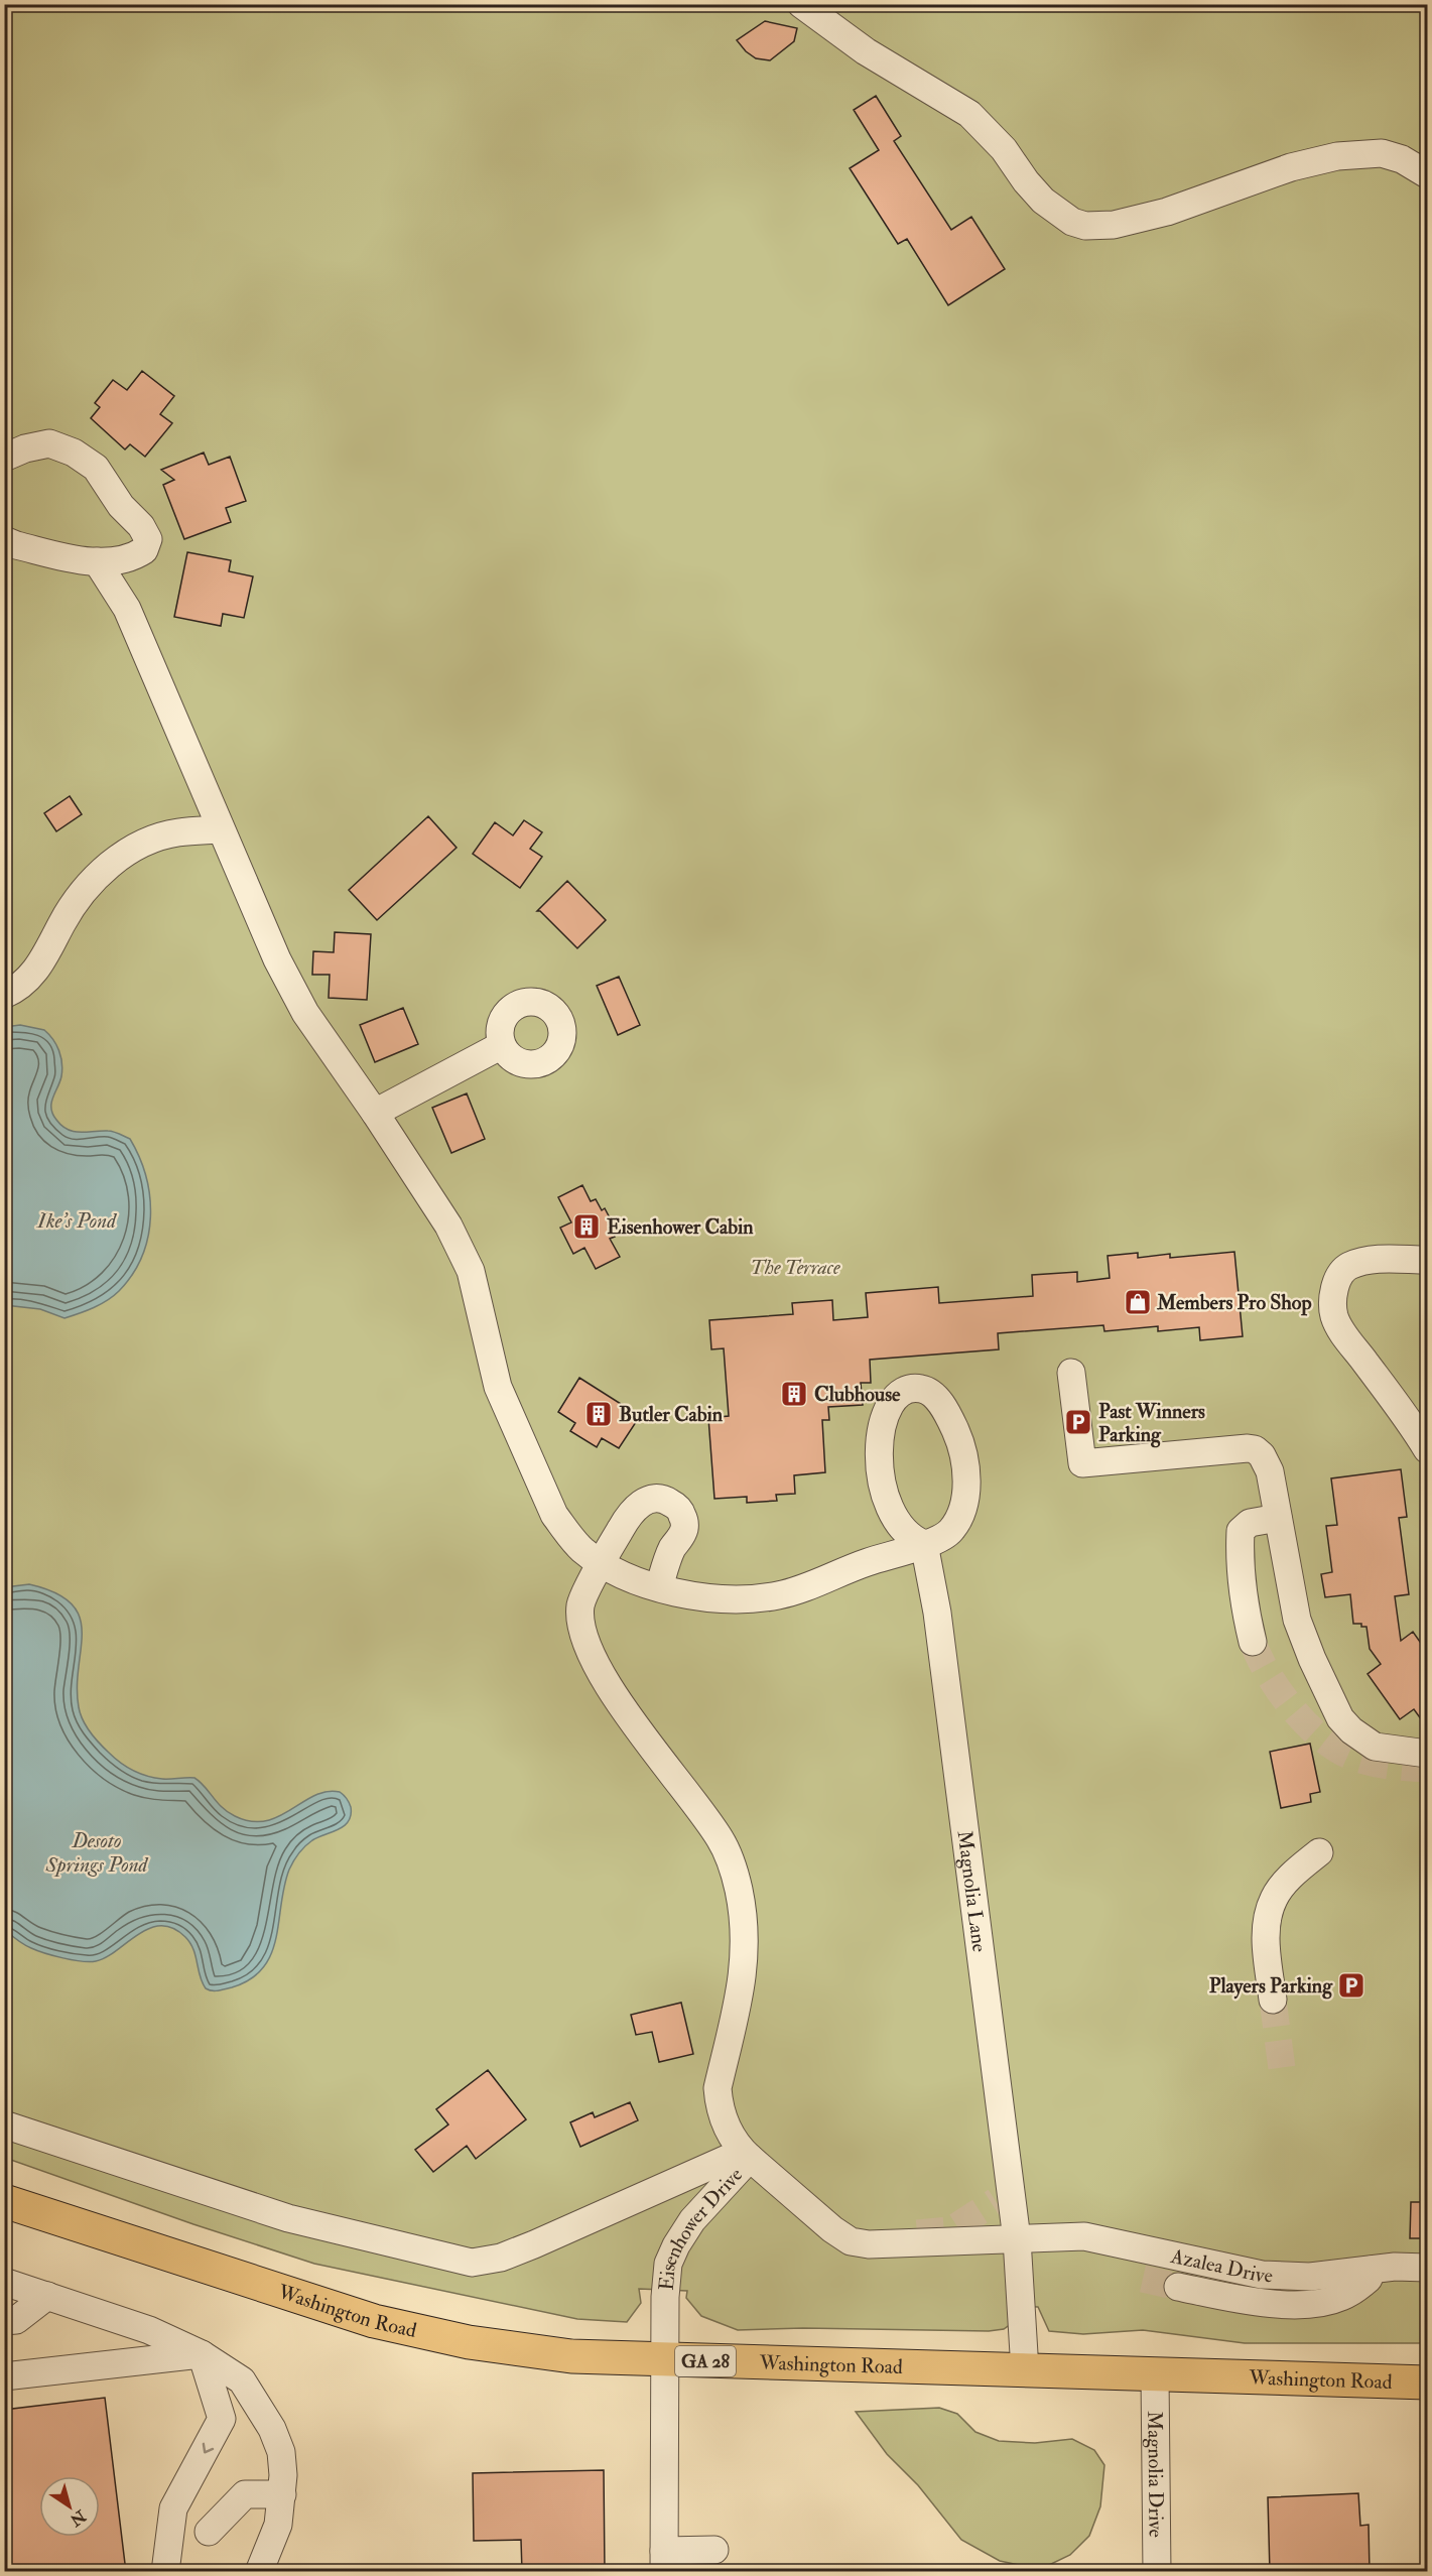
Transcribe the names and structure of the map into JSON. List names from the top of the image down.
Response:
{
  "streets": {
    "main road": ["Washington Road", "GA 28"],
    "street": [
      "Magnolia Lane",
      "Eisenhower Drive",
      "Azalea Drive",
      "Magnolia Drive"
    ]
  },
  "crossings": [
    ["Magnolia Lane", "Eisenhower Drive"],
    ["Magnolia Lane", "Azalea Drive"],
    ["Magnolia Lane", "Washington Road"],
    ["Eisenhower Drive", "Azalea Drive"],
    ["Eisenhower Drive", "Washington Road"],
    ["Washington Road", "Magnolia Drive"]
  ],
  "water": ["Ike's Pond", "Desoto Springs Pond"],
  "parks": ["The Terrace"],
  "places": {
    "building": ["Eisenhower Cabin", "Clubhouse", "Butler Cabin"],
    "shop": ["Members Pro Shop"],
    "parking": ["Past Winners Parking", "Players Parking"]
  },
  "north": "bottom right"
}
